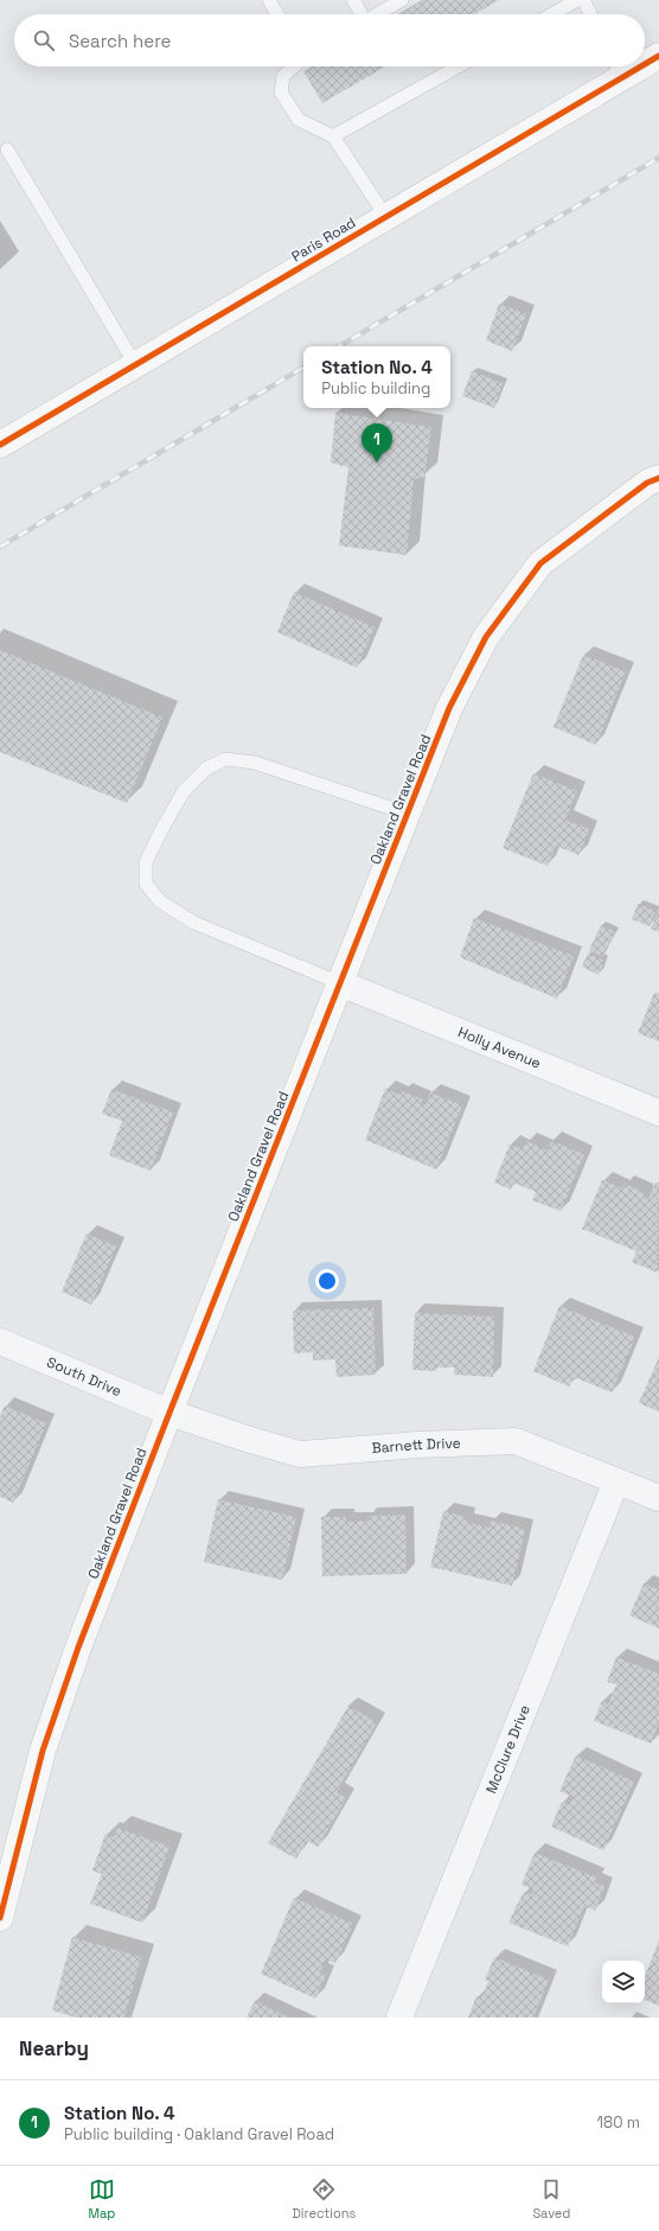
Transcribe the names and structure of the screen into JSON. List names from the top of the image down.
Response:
{
  "streets": {
    "street": [
      "Paris Road",
      "Oakland Gravel Road",
      "Holly Avenue",
      "South Drive",
      "Barnett Drive",
      "McClure Drive"
    ]
  },
  "crossings": [
    ["Oakland Gravel Road", "Holly Avenue"],
    ["Oakland Gravel Road", "South Drive"],
    ["Oakland Gravel Road", "Barnett Drive"],
    ["South Drive", "Barnett Drive"],
    ["Barnett Drive", "McClure Drive"]
  ],
  "page": {
    "search": "Search here",
    "popup": ["Station No. 4", "Public building"],
    "pins": "1",
    "heading": "Nearby",
    "list": [
      {
        "mark": "1",
        "name": "Station No. 4",
        "note": "Public building · Oakland Gravel Road",
        "value": "180 m"
      }
    ],
    "nav": ["Map", "Directions", "Saved"]
  }
}
